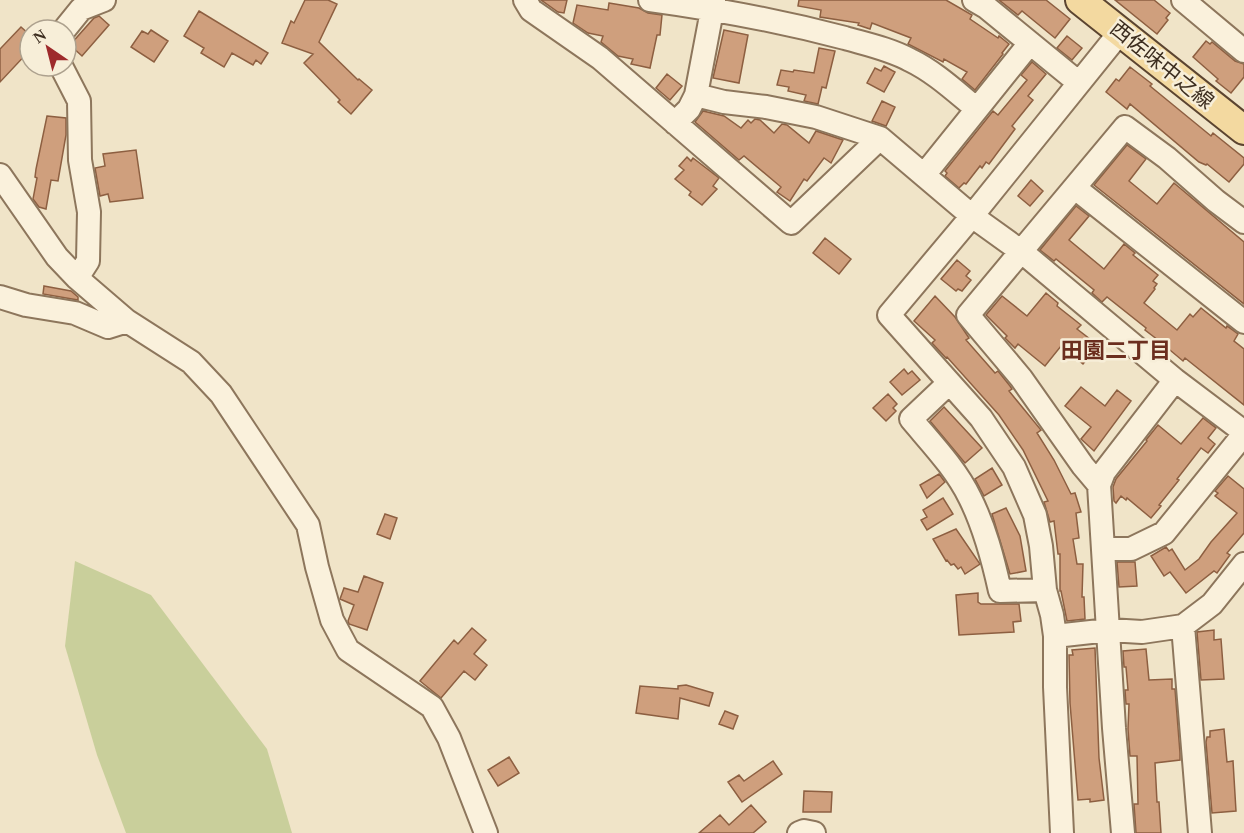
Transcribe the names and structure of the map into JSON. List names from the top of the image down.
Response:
{
  "streets": {
    "main road": ["西佐味中之線"]
  },
  "districts": ["田園二丁目"],
  "north": "top left"
}
